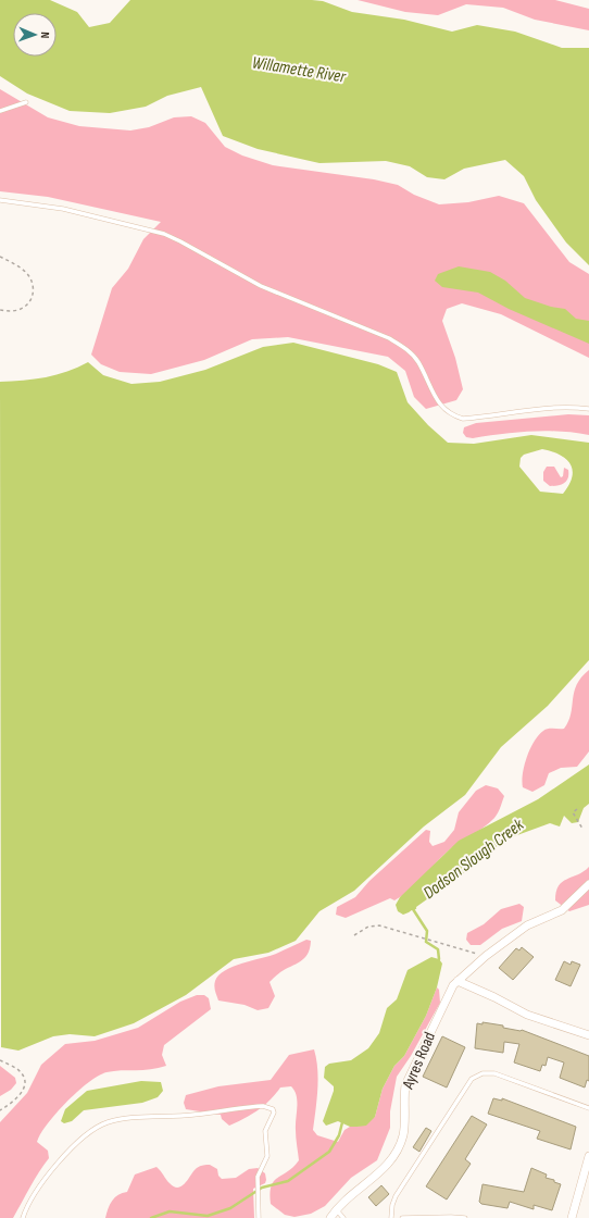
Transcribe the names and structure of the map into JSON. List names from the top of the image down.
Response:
{
  "streets": {
    "street": ["Ayres Road"]
  },
  "water": ["Willamette River", "Dodson Slough Creek"],
  "north": "right"
}
